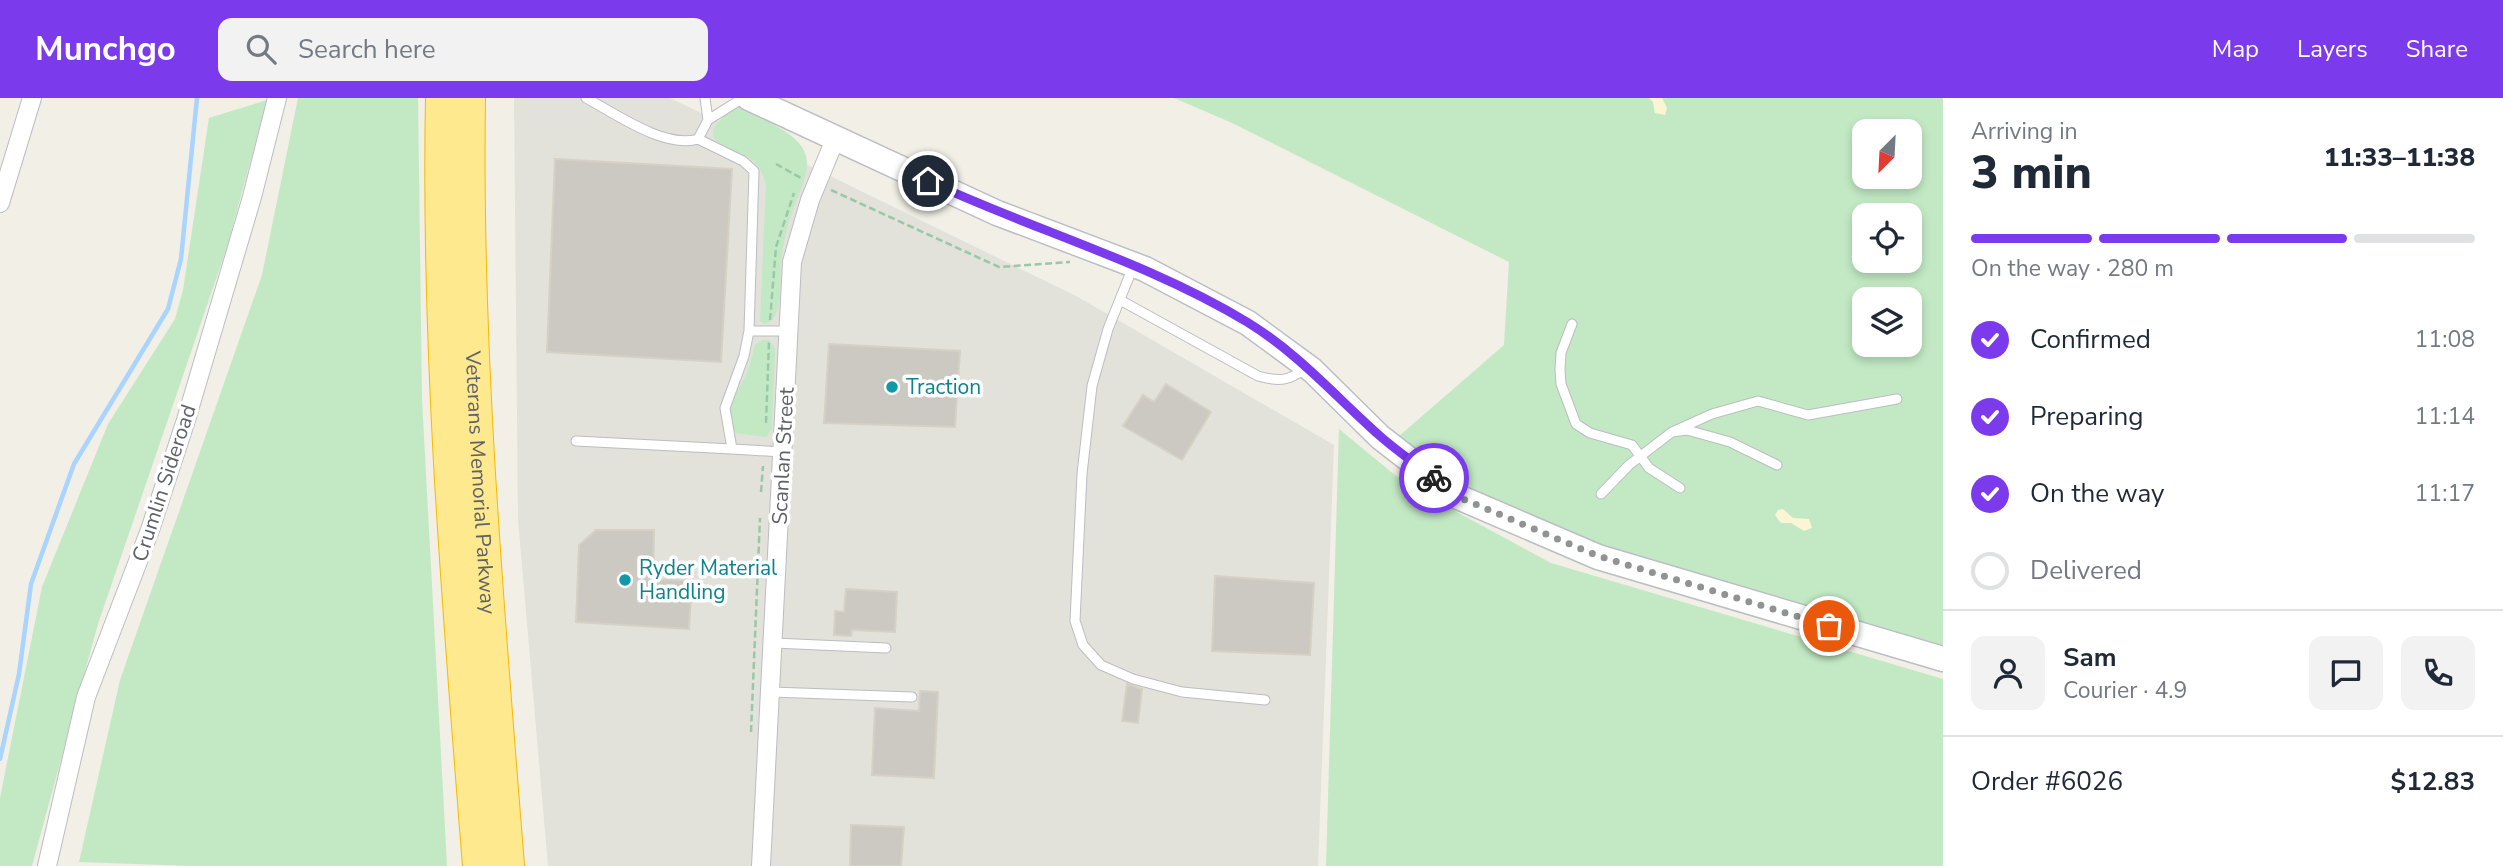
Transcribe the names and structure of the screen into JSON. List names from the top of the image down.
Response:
{
  "streets": {
    "highway": ["Veterans Memorial Parkway"],
    "street": ["Scanlan Street", "Crumlin Sideroad"]
  },
  "places": ["Traction", "Ryder Material Handling"],
  "north": "bottom left",
  "page": {
    "header": "Munchgo",
    "search": "Search here",
    "nav": ["Map", "Layers", "Share"],
    "heading": ["3 min", "Arriving in", "11:33–11:38"],
    "panel": [
      "Sam",
      "Courier · 4.9",
      "Order #6026",
      "$12.83"
    ],
    "bar": "On the way · 280 m",
    "list": [
      ["Confirmed", "11:08"],
      ["Preparing", "11:14"],
      ["On the way", "11:17"],
      "Delivered"
    ]
  }
}
